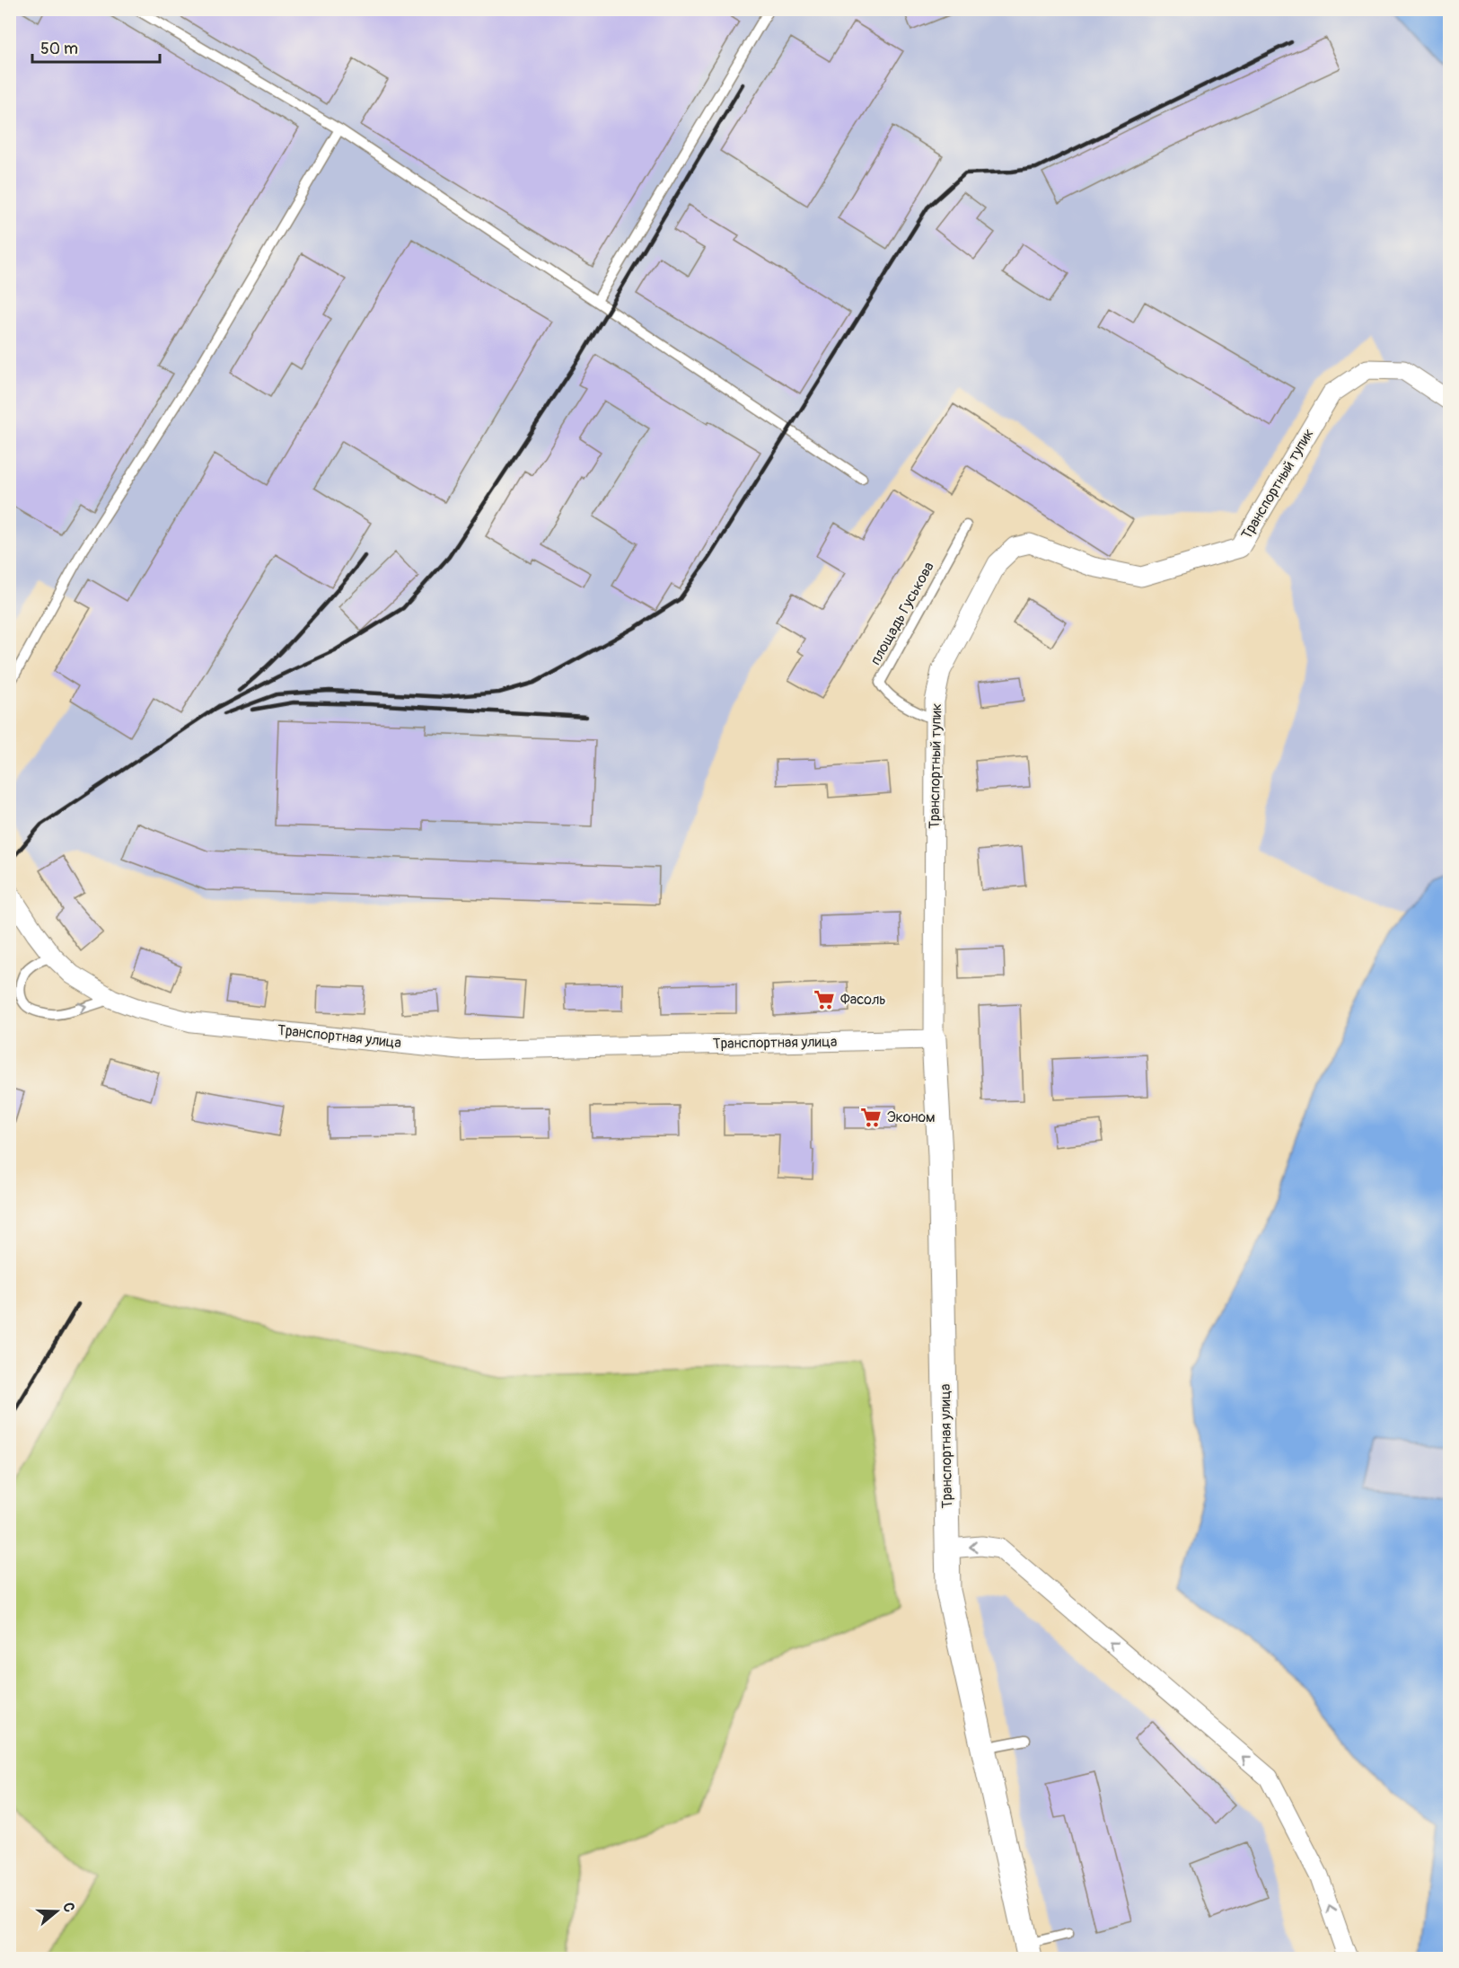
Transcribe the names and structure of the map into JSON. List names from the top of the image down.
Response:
{
  "streets": {
    "street": ["Транспортный тупик", "Транспортная улица"],
    "lane": ["площадь Гуськова"]
  },
  "crossings": [
    ["Транспортный тупик", "площадь Гуськова"],
    ["Транспортный тупик", "Транспортная улица"]
  ],
  "places": {
    "supermarket": ["Фасоль", "Эконом"]
  },
  "scale_bar": "50 m",
  "north": "right"
}
